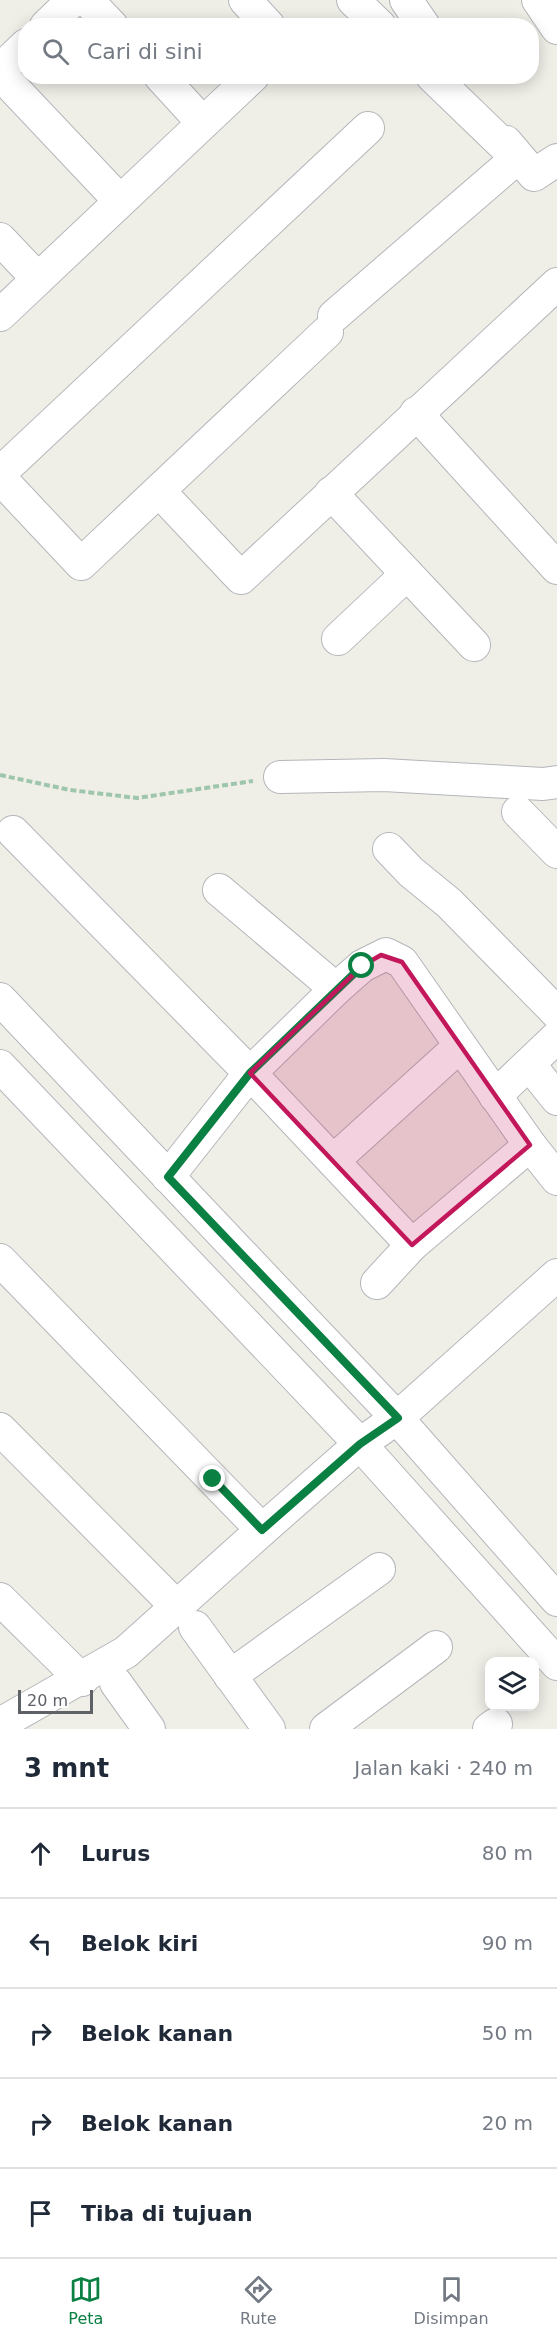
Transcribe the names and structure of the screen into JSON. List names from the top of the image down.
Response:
{
  "scale_bar": "20 m",
  "page": {
    "search": "Cari di sini",
    "scale": "20 m",
    "heading": ["3 mnt", "Jalan kaki · 240 m"],
    "list": [
      ["Lurus", "80 m"],
      ["Belok kiri", "90 m"],
      ["Belok kanan", "50 m"],
      ["Belok kanan", "20 m"],
      "Tiba di tujuan"
    ],
    "nav": ["Peta", "Rute", "Disimpan"]
  }
}
